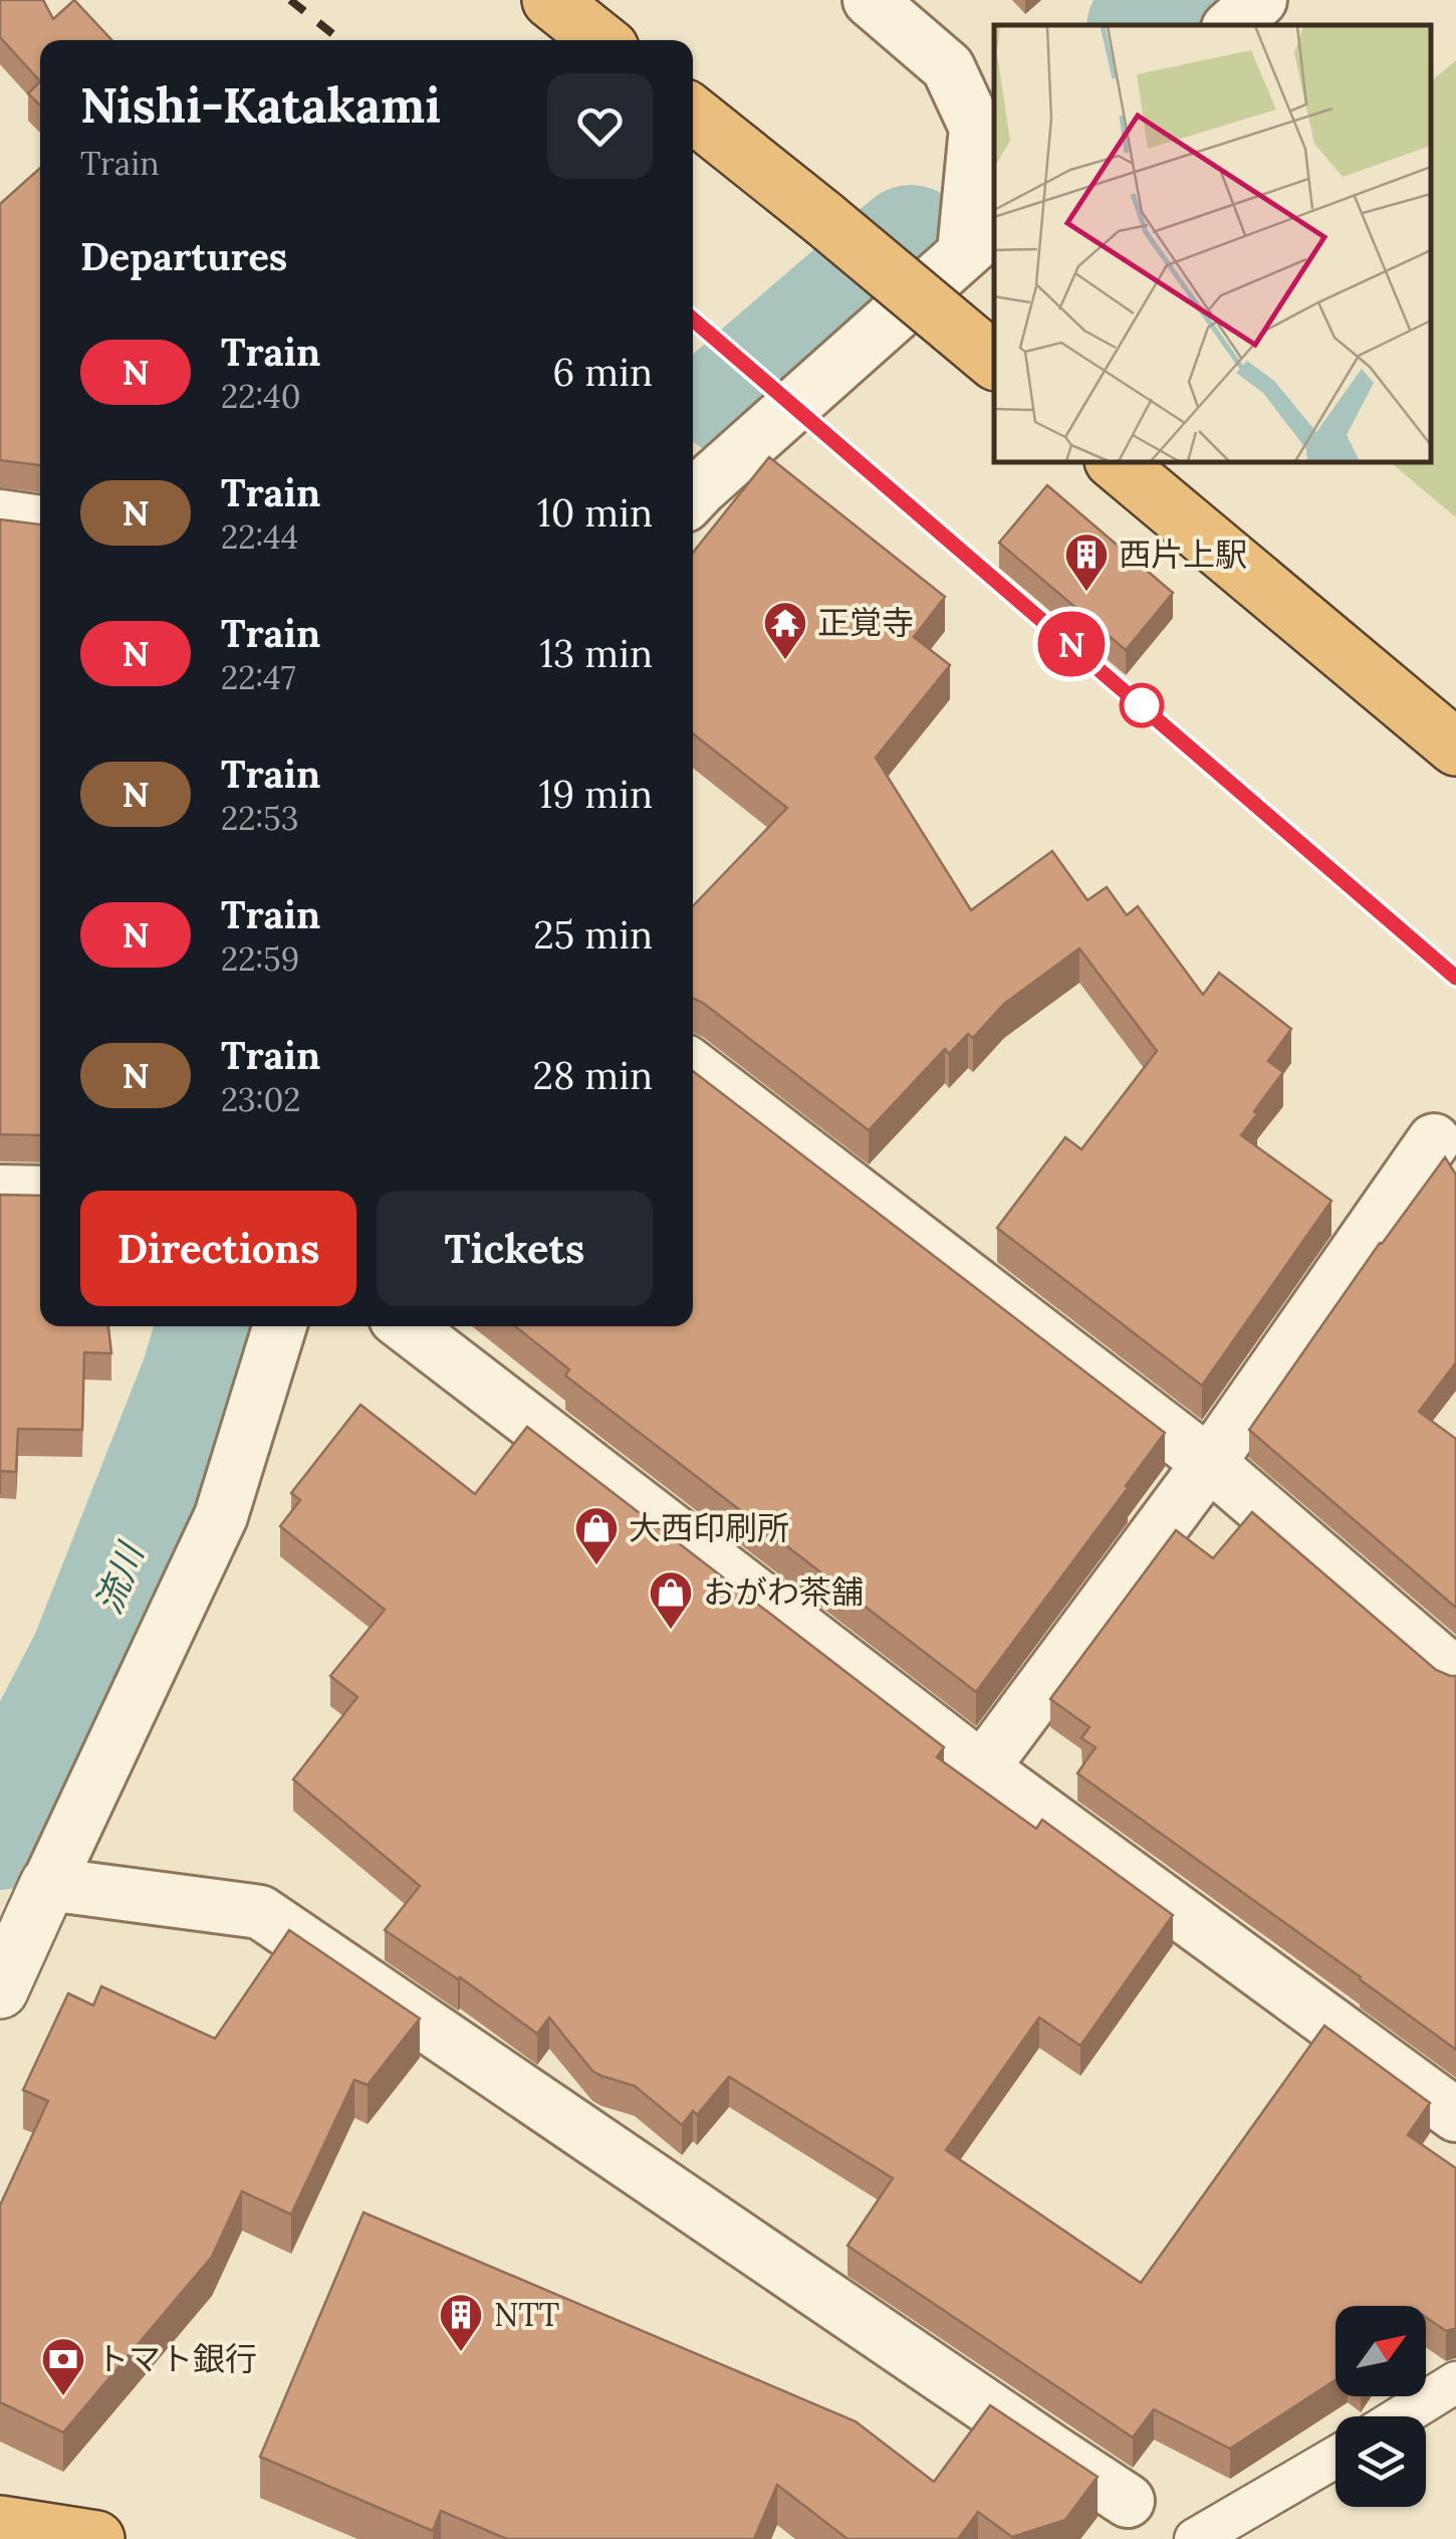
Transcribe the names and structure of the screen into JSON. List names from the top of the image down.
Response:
{
  "water": ["流川"],
  "places": {
    "building": ["西片上駅", "NTT"],
    "temple": ["正覚寺"],
    "shop": ["大西印刷所", "おがわ茶舗"],
    "bank": ["トマト銀行"]
  },
  "north": "top right",
  "page": {
    "on_map": "N",
    "heading": [
      ["Nishi-Katakami", "Train"],
      "Departures"
    ],
    "list": [
      {
        "mark": "N",
        "name": "Train",
        "note": "22:40",
        "value": "6 min"
      },
      {
        "mark": "N",
        "name": "Train",
        "note": "22:44",
        "value": "10 min"
      },
      {
        "mark": "N",
        "name": "Train",
        "note": "22:47",
        "value": "13 min"
      },
      {
        "mark": "N",
        "name": "Train",
        "note": "22:53",
        "value": "19 min"
      },
      {
        "mark": "N",
        "name": "Train",
        "note": "22:59",
        "value": "25 min"
      },
      {
        "mark": "N",
        "name": "Train",
        "note": "23:02",
        "value": "28 min"
      }
    ],
    "buttons": ["Directions", "Tickets"]
  }
}
